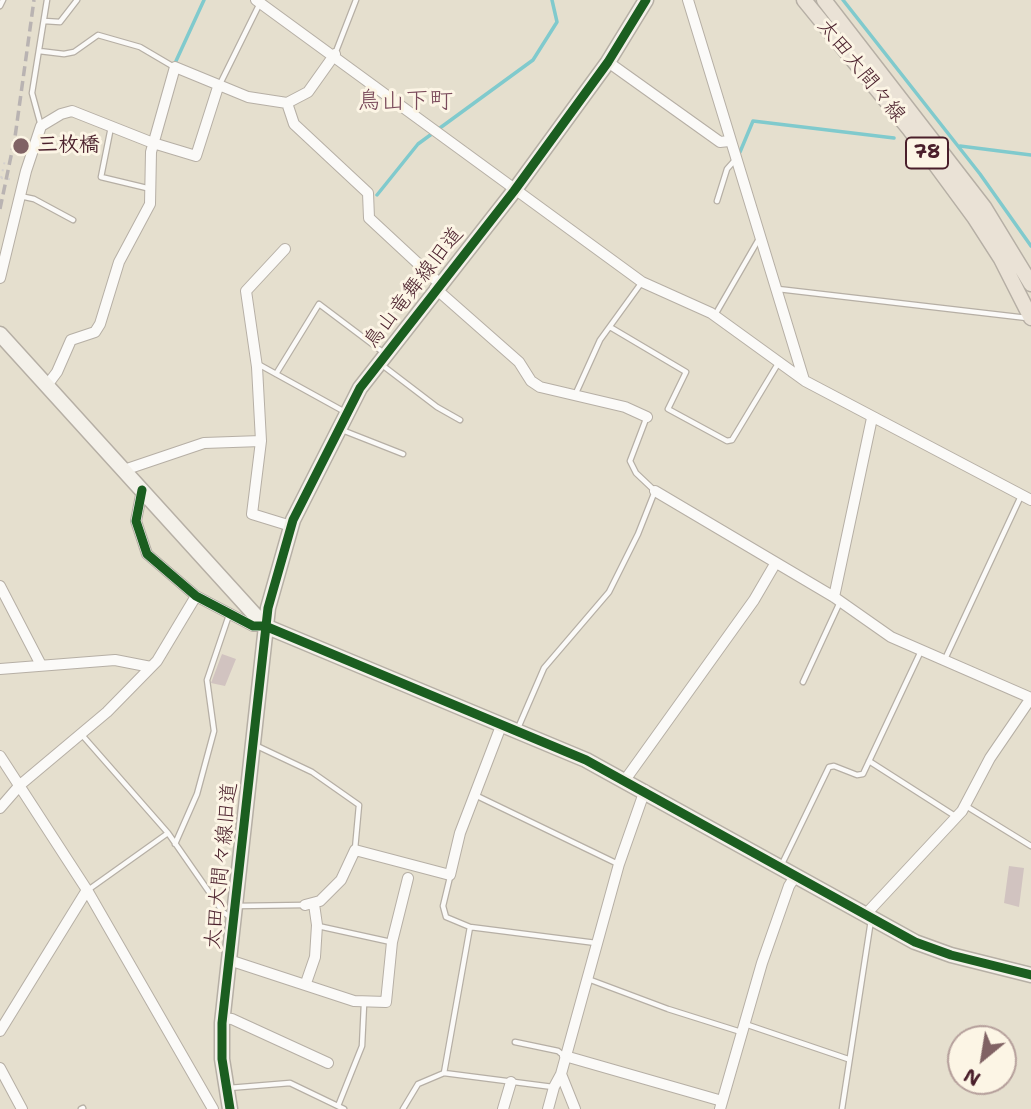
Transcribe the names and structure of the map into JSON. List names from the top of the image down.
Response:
{
  "streets": {
    "main road": ["太田大間々線", "78"],
    "street": ["鳥山竜舞線旧道", "太田大間々線旧道"]
  },
  "crossings": [
    ["鳥山竜舞線旧道", "太田大間々線旧道"]
  ],
  "districts": ["鳥山下町"],
  "places": ["三枚橋"],
  "north": "bottom left"
}
